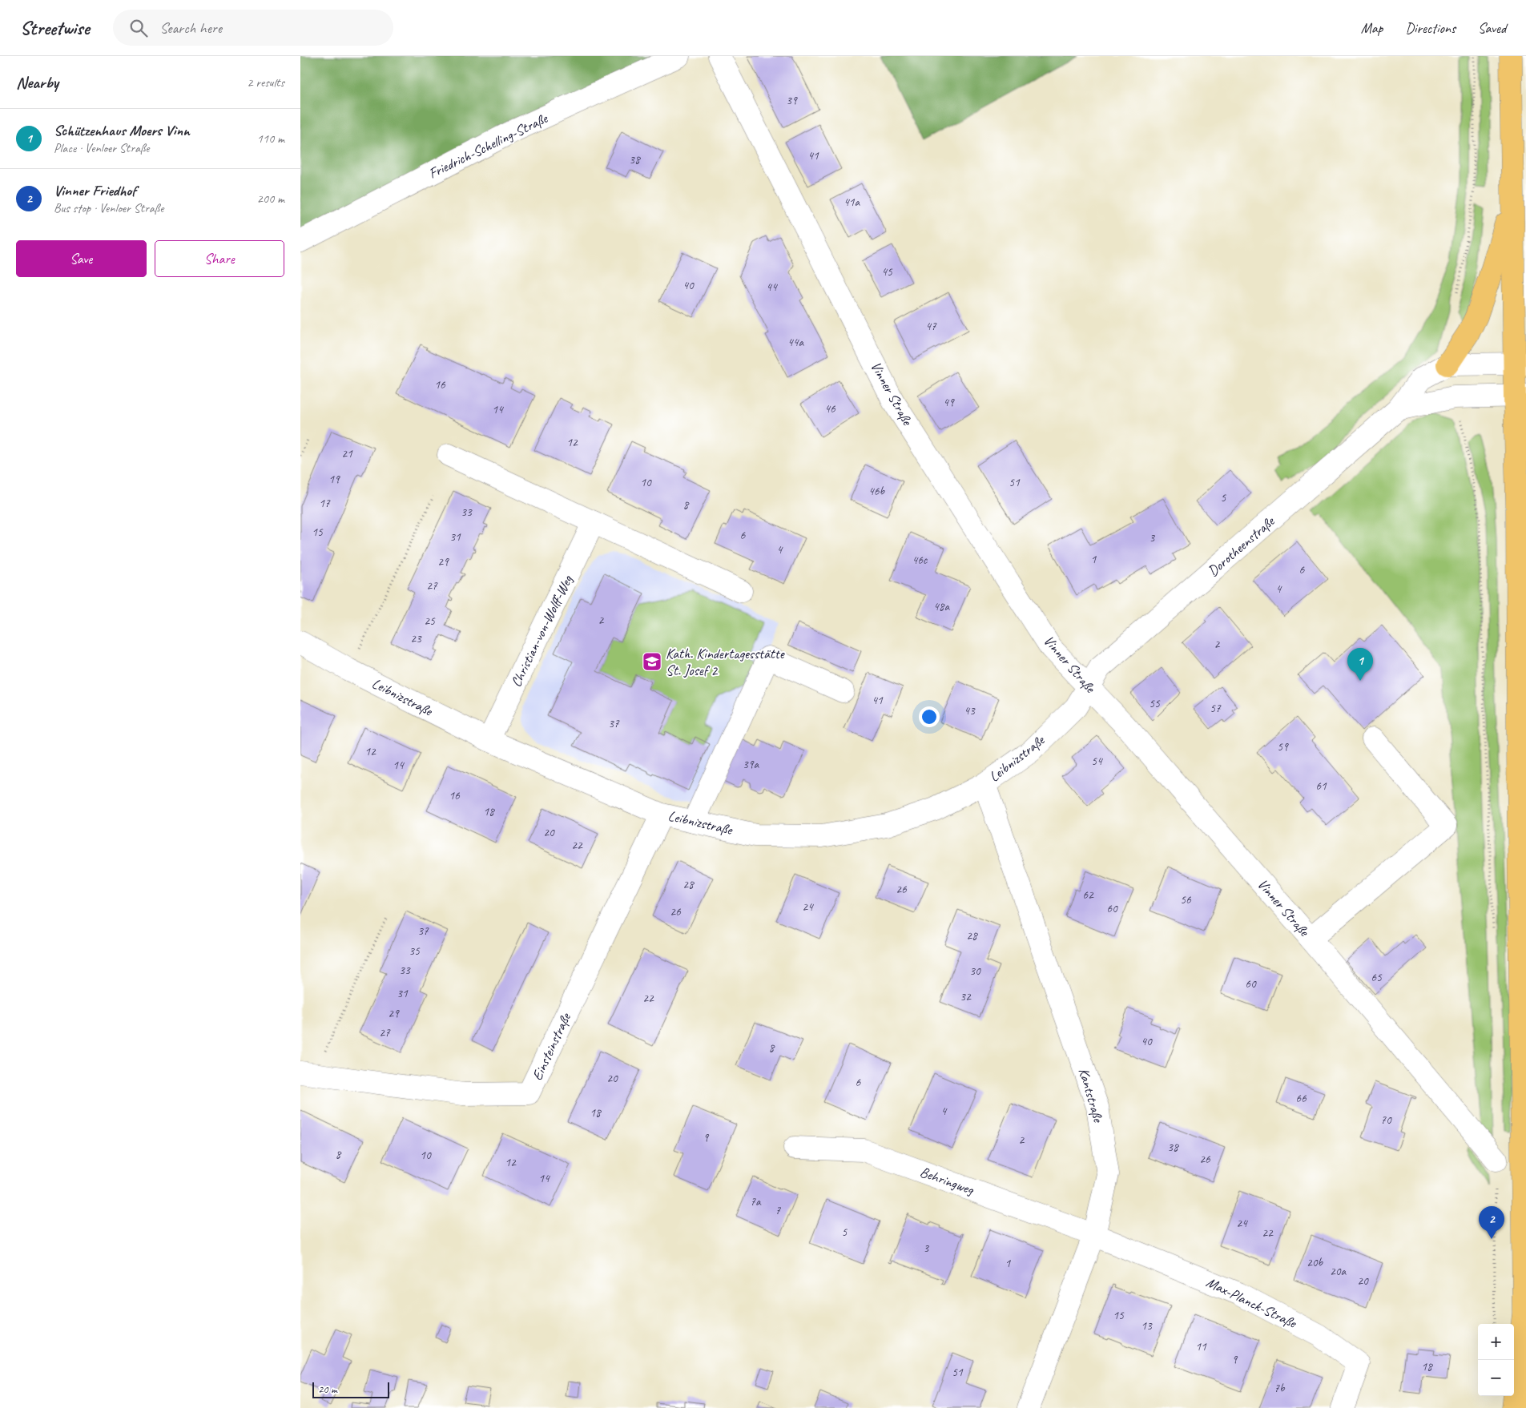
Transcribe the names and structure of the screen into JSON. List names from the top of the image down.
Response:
{
  "streets": {
    "street": [
      "Friedrich-Schelling-Straße",
      "Vinner Straße",
      "Dorotheenstraße",
      "Christian-von-Wolff-Weg",
      "Leibnizstraße",
      "Einsteinstraße",
      "Kantstraße",
      "Behringweg",
      "Max-Planck-Straße"
    ]
  },
  "crossings": [
    ["Vinner Straße", "Dorotheenstraße"],
    ["Vinner Straße", "Leibnizstraße"],
    ["Dorotheenstraße", "Leibnizstraße"],
    ["Christian-von-Wolff-Weg", "Leibnizstraße"],
    ["Leibnizstraße", "Einsteinstraße"],
    ["Leibnizstraße", "Kantstraße"],
    ["Kantstraße", "Behringweg"],
    ["Kantstraße", "Max-Planck-Straße"],
    ["Behringweg", "Max-Planck-Straße"]
  ],
  "places": {
    "school or university": ["Kath. Kindertagesstätte St. Josef 2"]
  },
  "house_numbers": [
    "39",
    "41",
    "38",
    "41a",
    "45",
    "40",
    "44",
    "47",
    "44a",
    "16",
    "49",
    "46",
    "14",
    "12",
    "21",
    "19",
    "10",
    "51",
    "46b",
    "5",
    "17",
    "8",
    "33",
    "15",
    "6",
    "31",
    "3",
    "4",
    "1",
    "46c",
    "29",
    "6",
    "27",
    "4",
    "48a",
    "2",
    "25",
    "23",
    "2",
    "41",
    "55",
    "57",
    "43",
    "37",
    "59",
    "12",
    "54",
    "39a",
    "14",
    "61",
    "16",
    "18",
    "20",
    "22",
    "28",
    "26",
    "62",
    "56",
    "24",
    "60",
    "26",
    "37",
    "28",
    "35",
    "33",
    "30",
    "65",
    "60",
    "31",
    "32",
    "22",
    "29",
    "27",
    "40",
    "8",
    "20",
    "6",
    "66",
    "4",
    "18",
    "70",
    "9",
    "2",
    "38",
    "8",
    "10",
    "26",
    "12",
    "14",
    "7a",
    "7",
    "24",
    "5",
    "22",
    "3",
    "20b",
    "1",
    "20a",
    "20",
    "15",
    "13",
    "11",
    "9",
    "18",
    "51",
    "7b"
  ],
  "scale_bar": "20 m",
  "page": {
    "header": "Streetwise",
    "search": "Search here",
    "nav": ["Map", "Directions", "Saved"],
    "heading": ["Nearby", "2 results"],
    "list": [
      {
        "mark": "1",
        "name": "Schützenhaus Moers Vinn",
        "note": "Place · Venloer Straße",
        "value": "110 m"
      },
      {
        "mark": "2",
        "name": "Vinner Friedhof",
        "note": "Bus stop · Venloer Straße",
        "value": "200 m"
      }
    ],
    "buttons": ["Save", "Share"],
    "pins": ["1", "2"],
    "map_buttons": ["+", "−"],
    "scale": "20 m"
  }
}
